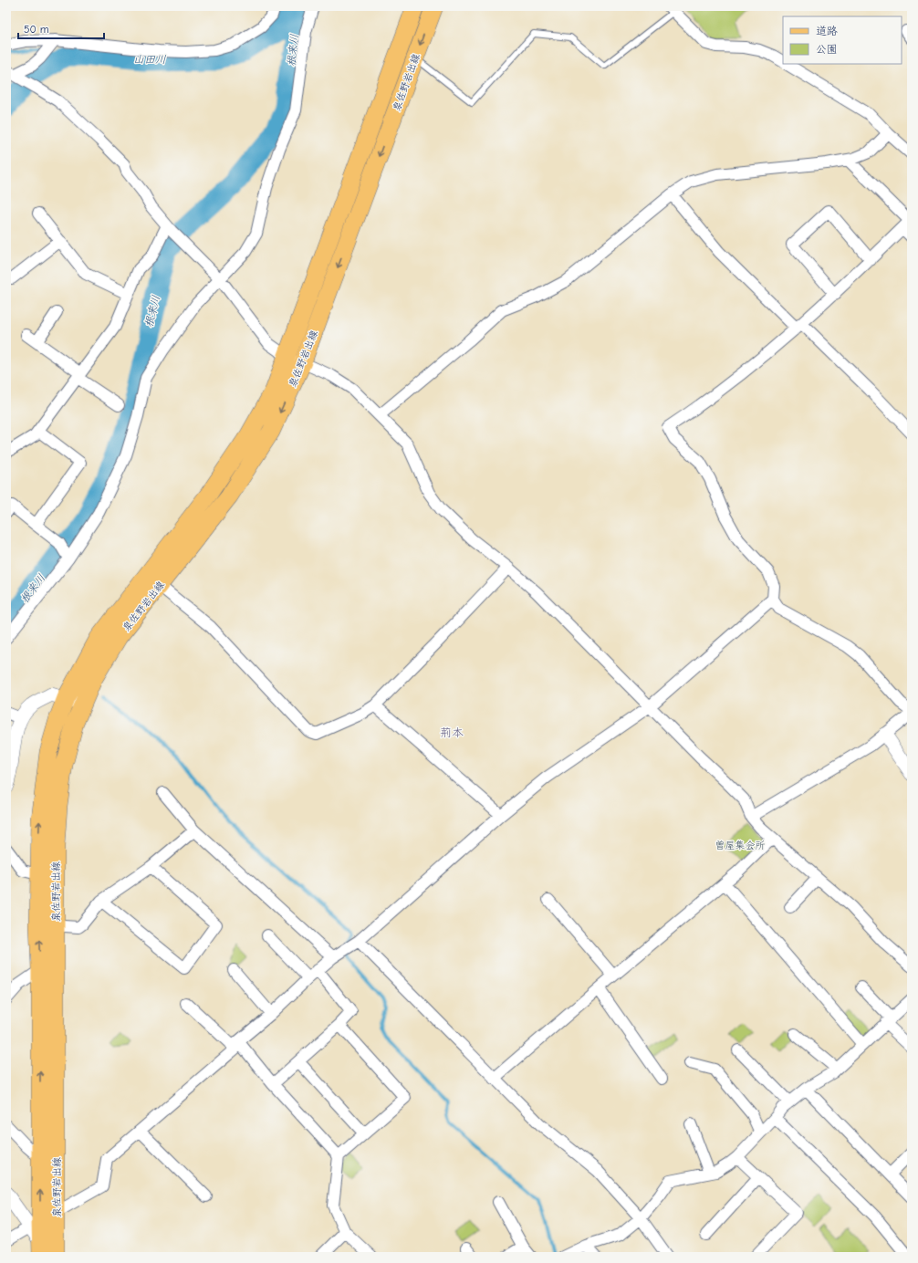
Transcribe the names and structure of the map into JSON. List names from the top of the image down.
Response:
{
  "streets": {
    "main road": ["泉佐野岩出線"]
  },
  "districts": ["荊本"],
  "water": ["根来川", "山田川"],
  "parks": ["曽屋集会所"],
  "legend": ["道路", "公園"],
  "scale_bar": "50 m"
}
